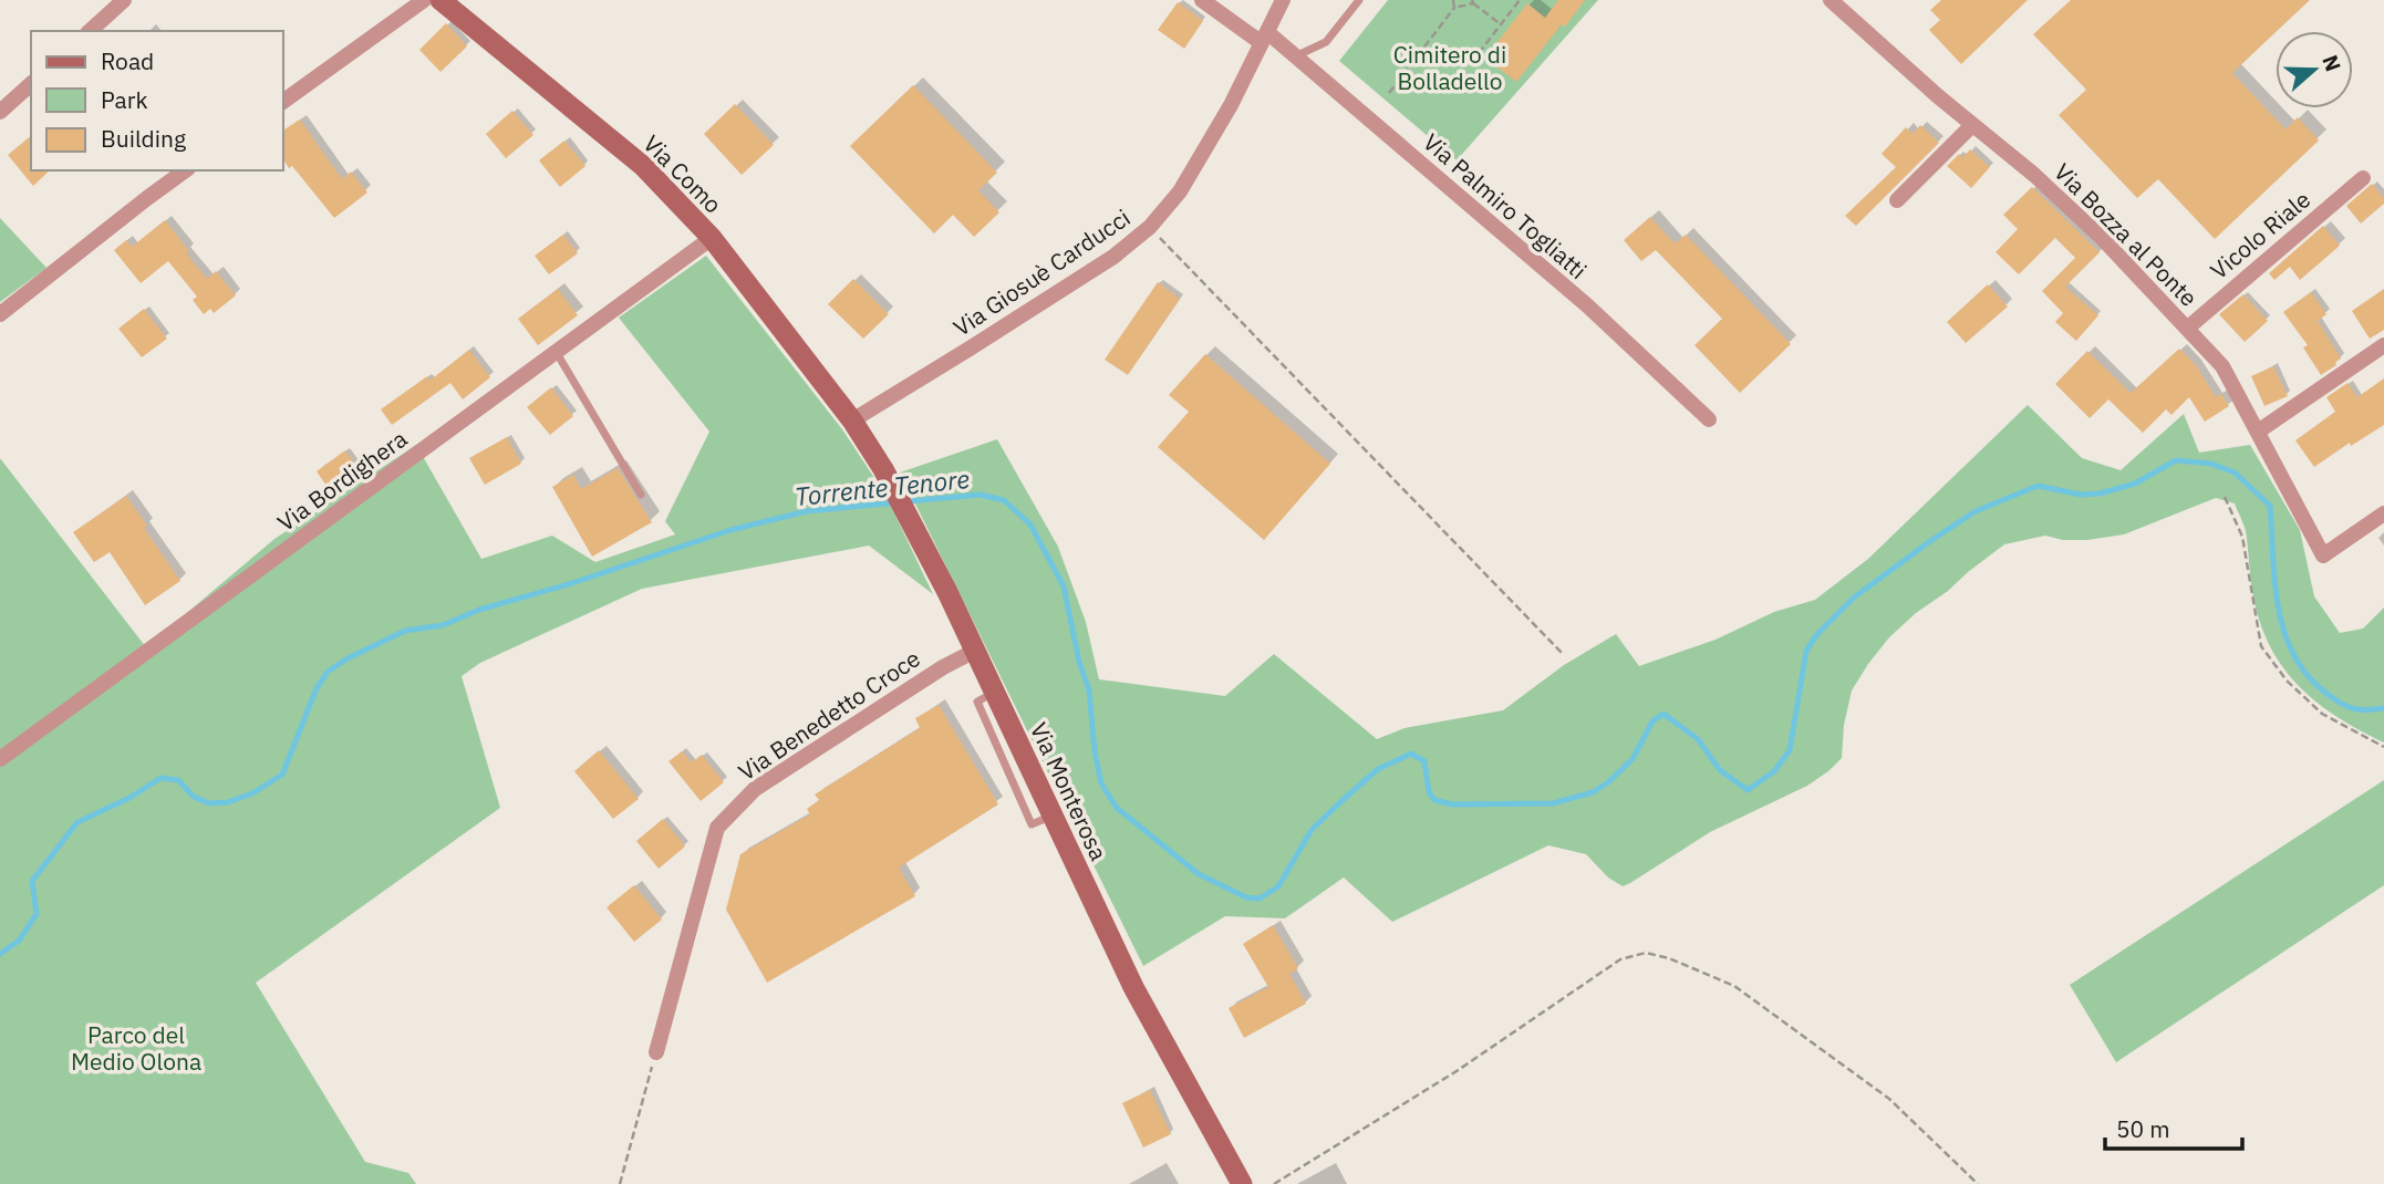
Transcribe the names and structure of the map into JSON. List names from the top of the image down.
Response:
{
  "streets": {
    "main road": ["Via Como", "Via Monterosa"],
    "street": [
      "Via Palmiro Togliatti",
      "Via Bozza al Ponte",
      "Vicolo Riale",
      "Via Giosuè Carducci",
      "Via Bordighera",
      "Via Benedetto Croce"
    ]
  },
  "crossings": [
    ["Via Como", "Via Giosuè Carducci"],
    ["Via Como", "Via Bordighera"],
    ["Via Como", "Via Monterosa"],
    ["Via Palmiro Togliatti", "Via Giosuè Carducci"],
    ["Via Bozza al Ponte", "Vicolo Riale"],
    ["Via Giosuè Carducci", "Via Monterosa"],
    ["Via Benedetto Croce", "Via Monterosa"]
  ],
  "water": ["Torrente Tenore"],
  "parks": ["Cimitero di Bolladello", "Parco del Medio Olona"],
  "legend": ["Road", "Park", "Building"],
  "scale_bar": "50 m",
  "north": "right"
}
